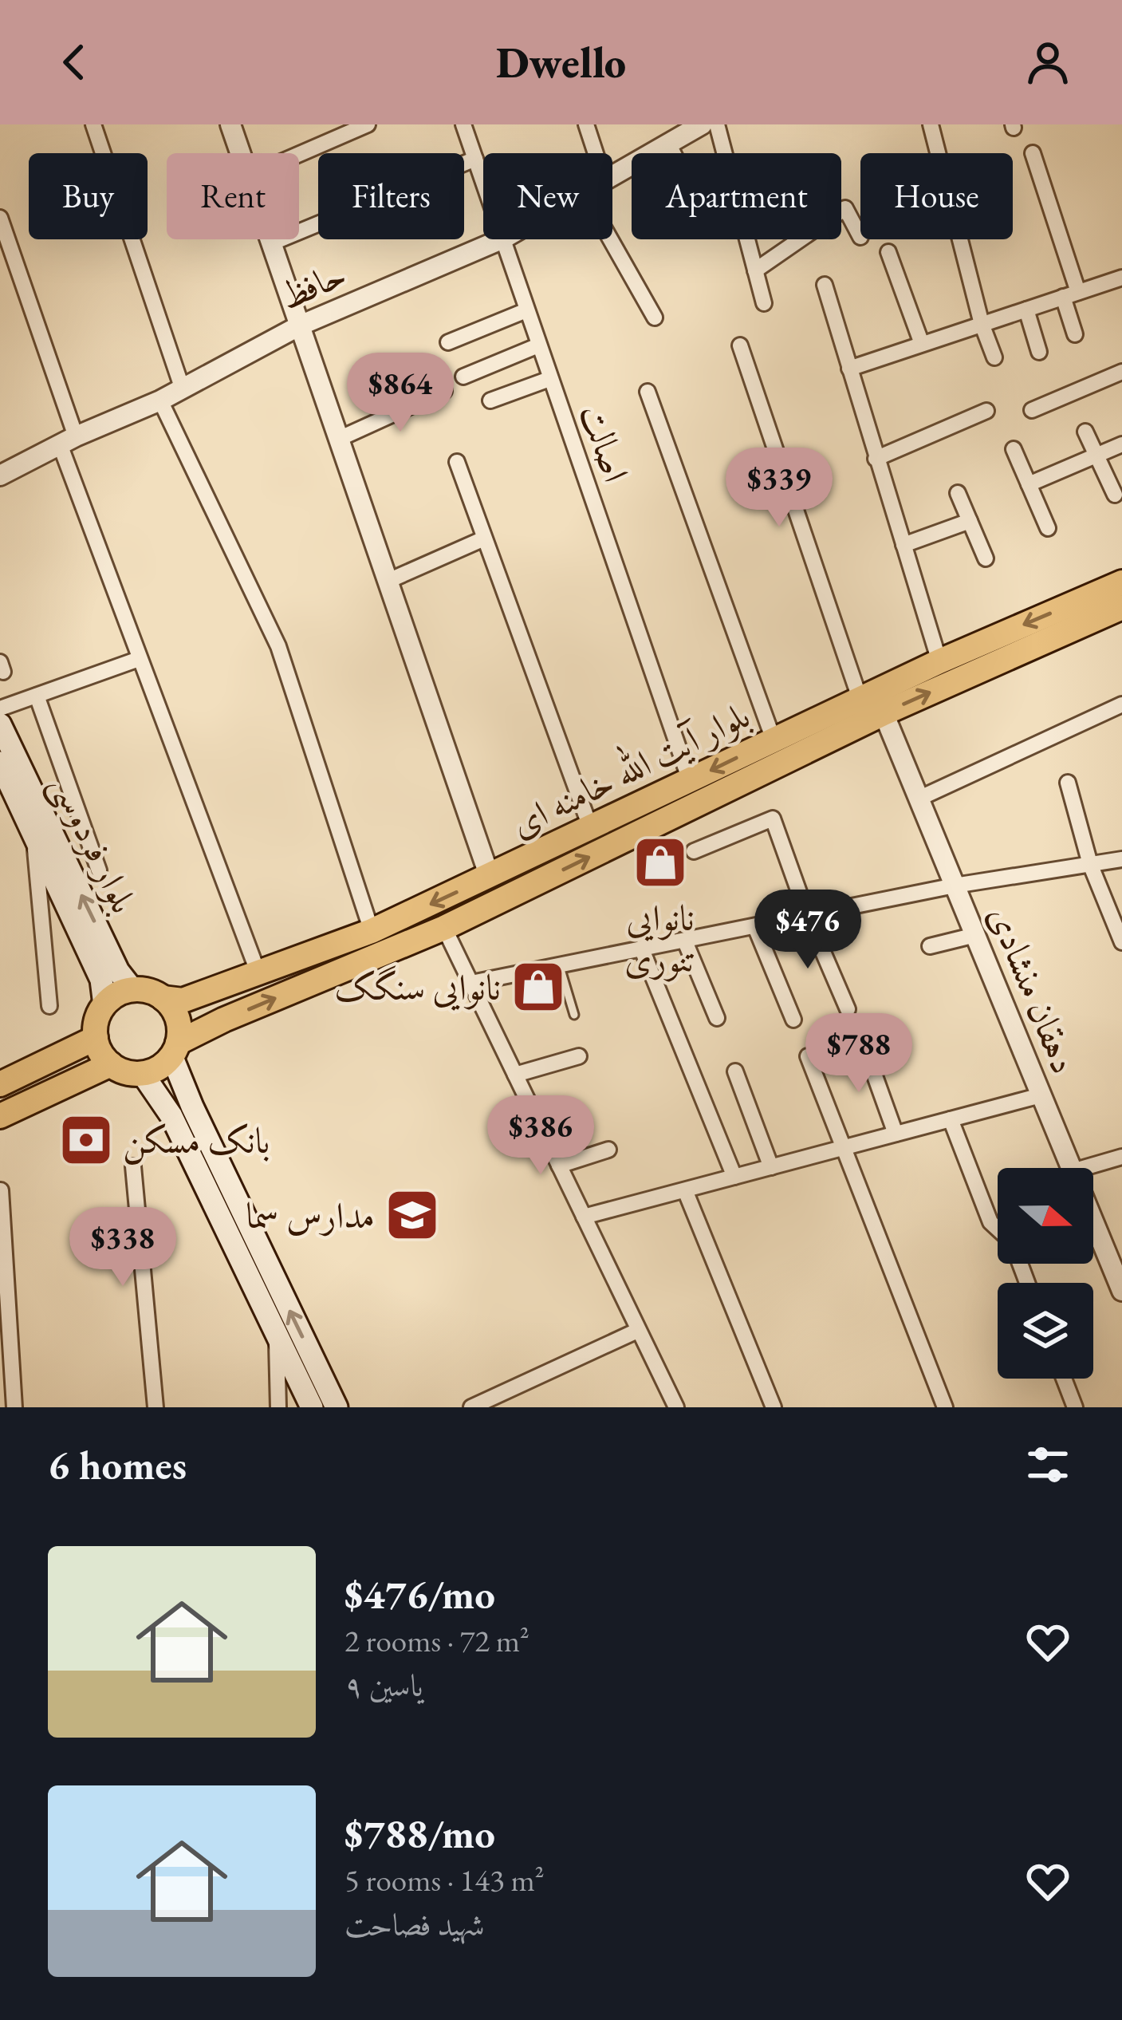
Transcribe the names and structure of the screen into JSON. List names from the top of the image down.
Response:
{
  "streets": {
    "main road": ["بلوار آیت الله خامنه ای", "بلوار فردوسی"],
    "street": ["حافظ", "اصالت", "دهقان منشادی"]
  },
  "crossings": [
    ["اصالت", "بلوار آیت الله خامنه ای"],
    ["بلوار آیت الله خامنه ای", "بلوار فردوسی"],
    ["بلوار آیت الله خامنه ای", "دهقان منشادی"]
  ],
  "places": {
    "shop": ["نانوایی تنوری", "نانوایی سنگک"],
    "bank": ["بانک مسکن"],
    "school or university": ["مدارس سما"]
  },
  "north": "right",
  "page": {
    "header": "Dwello",
    "chip": [
      "Buy",
      "Rent",
      "Filters",
      "New",
      "Apartment",
      "House"
    ],
    "price": [
      "$864",
      "$339",
      "$476",
      "$788",
      "$386",
      "$338"
    ],
    "heading": "6 homes",
    "list": [
      {
        "name": "$476/mo",
        "note": "2 rooms · 72 m² · یاسین ۹"
      },
      {
        "name": "$788/mo",
        "note": "5 rooms · 143 m² · شهید فصاحت"
      }
    ]
  }
}
